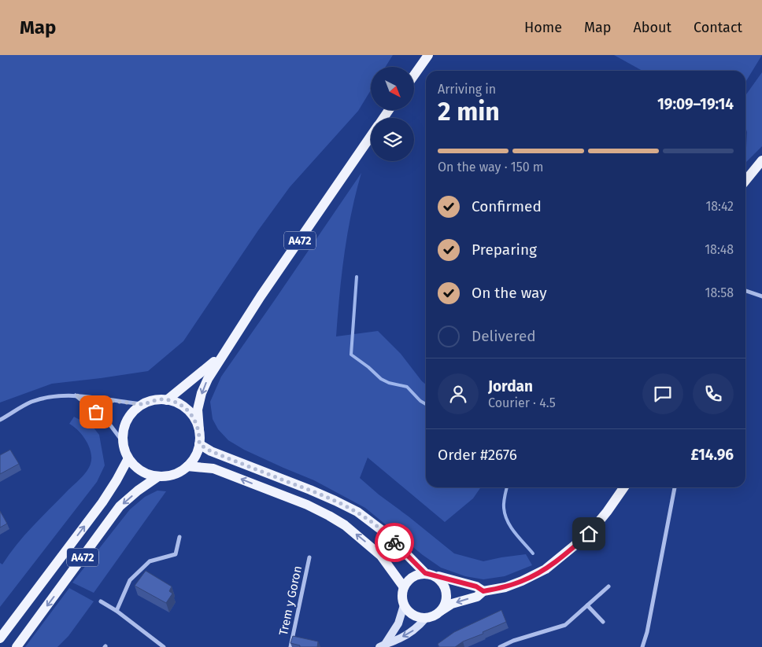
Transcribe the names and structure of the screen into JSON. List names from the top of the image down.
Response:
{
  "streets": {
    "main road": ["A472"],
    "street": ["Trem y Goron"]
  },
  "north": "bottom right",
  "page": {
    "header": "Map",
    "nav": [
      "Home",
      "Map",
      "About",
      "Contact"
    ],
    "heading": ["2 min", "Arriving in", "19:09–19:14"],
    "panel": [
      "Jordan",
      "Courier · 4.5",
      "Order #2676",
      "£14.96"
    ],
    "bar": "On the way · 150 m",
    "list": [
      ["Confirmed", "18:42"],
      ["Preparing", "18:48"],
      ["On the way", "18:58"],
      "Delivered"
    ]
  }
}
